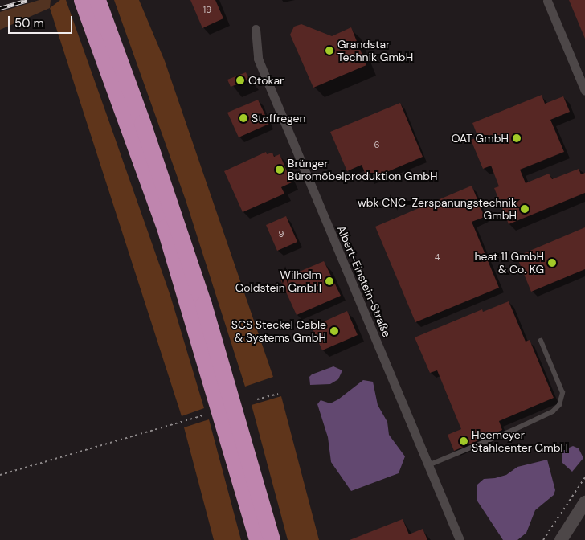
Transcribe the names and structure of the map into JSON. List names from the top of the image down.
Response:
{
  "streets": {
    "street": ["Albert-Einstein-Straße"]
  },
  "places": [
    "Grandstar Technik GmbH",
    "Otokar",
    "Stoffregen",
    "OAT GmbH",
    "Brünger Büromöbelproduktion GmbH",
    "wbk CNC-Zerspanungstechnik GmbH",
    "heat 11 GmbH & Co. KG",
    "Wilhelm Goldstein GmbH",
    "SCS Steckel Cable & Systems GmbH",
    "Heemeyer Stahlcenter GmbH"
  ],
  "house_numbers": [
    "19",
    "6",
    "9",
    "4"
  ],
  "scale_bar": "50 m"
}
